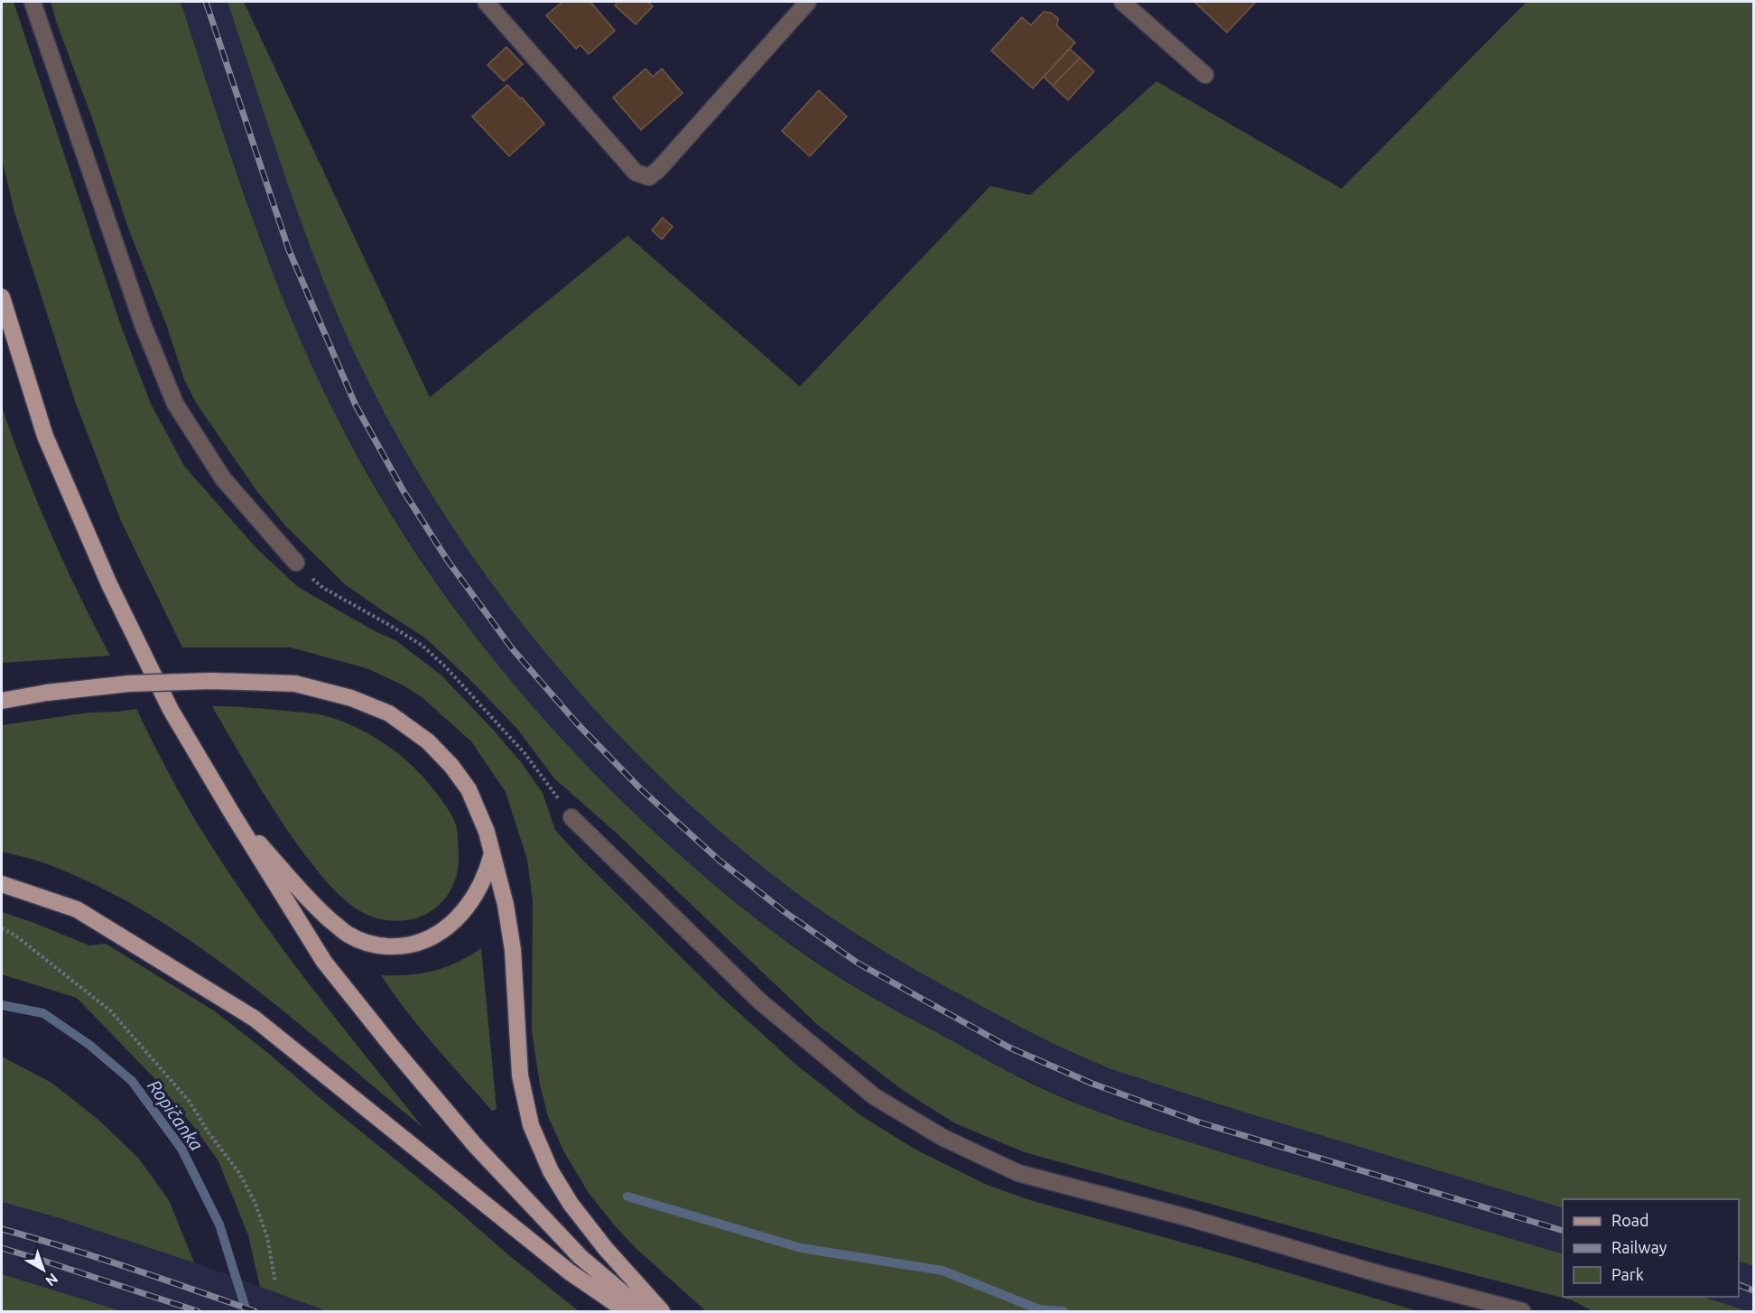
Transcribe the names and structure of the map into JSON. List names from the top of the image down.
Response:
{
  "water": ["Ropičanka"],
  "legend": ["Road", "Railway", "Park"],
  "north": "bottom right"
}
